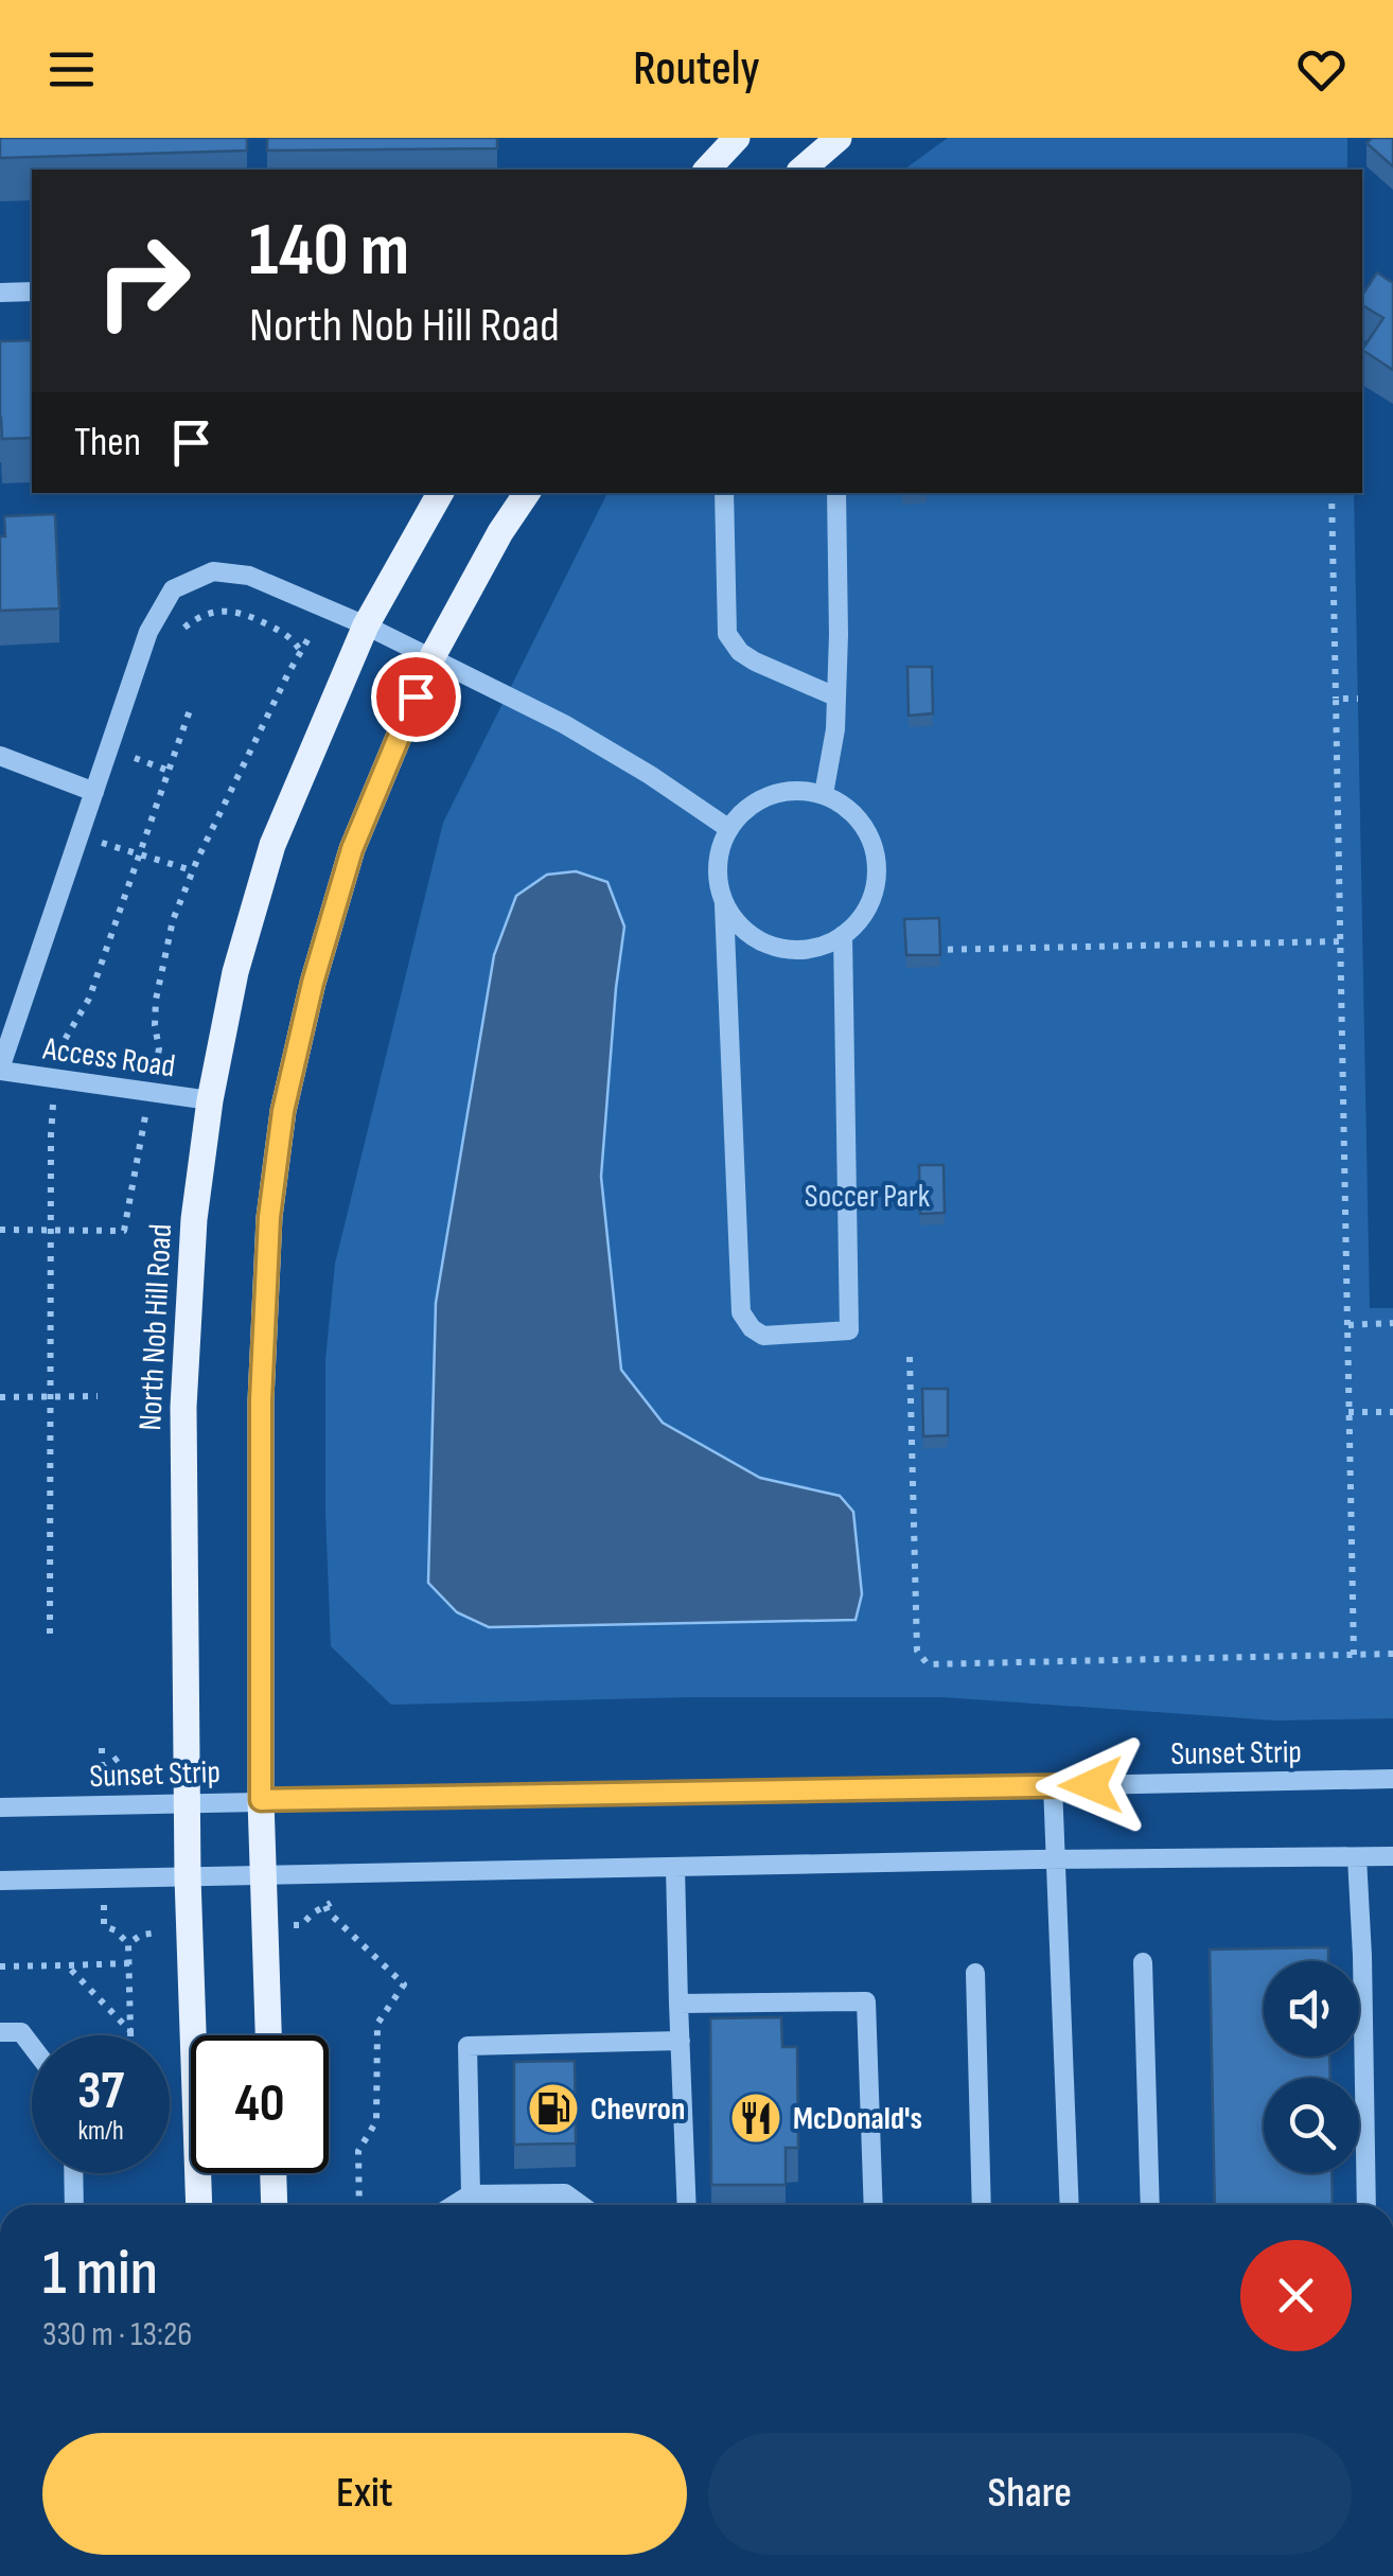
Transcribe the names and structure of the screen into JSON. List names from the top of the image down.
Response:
{
  "streets": {
    "main road": ["North Nob Hill Road"],
    "street": ["Access Road", "Sunset Strip"]
  },
  "crossings": [
    ["Access Road", "North Nob Hill Road"],
    ["North Nob Hill Road", "Sunset Strip"]
  ],
  "parks": ["Soccer Park"],
  "places": {
    "fuel station": ["Chevron"],
    "restaurant": ["McDonald's"]
  },
  "page": {
    "header": "Routely",
    "turn": ["140 m", "North Nob Hill Road"],
    "then": "Then",
    "speed": "37 km/h",
    "limit": "40",
    "heading": ["1 min", "330 m · 13:26"],
    "buttons": ["Exit", "Share"]
  }
}
